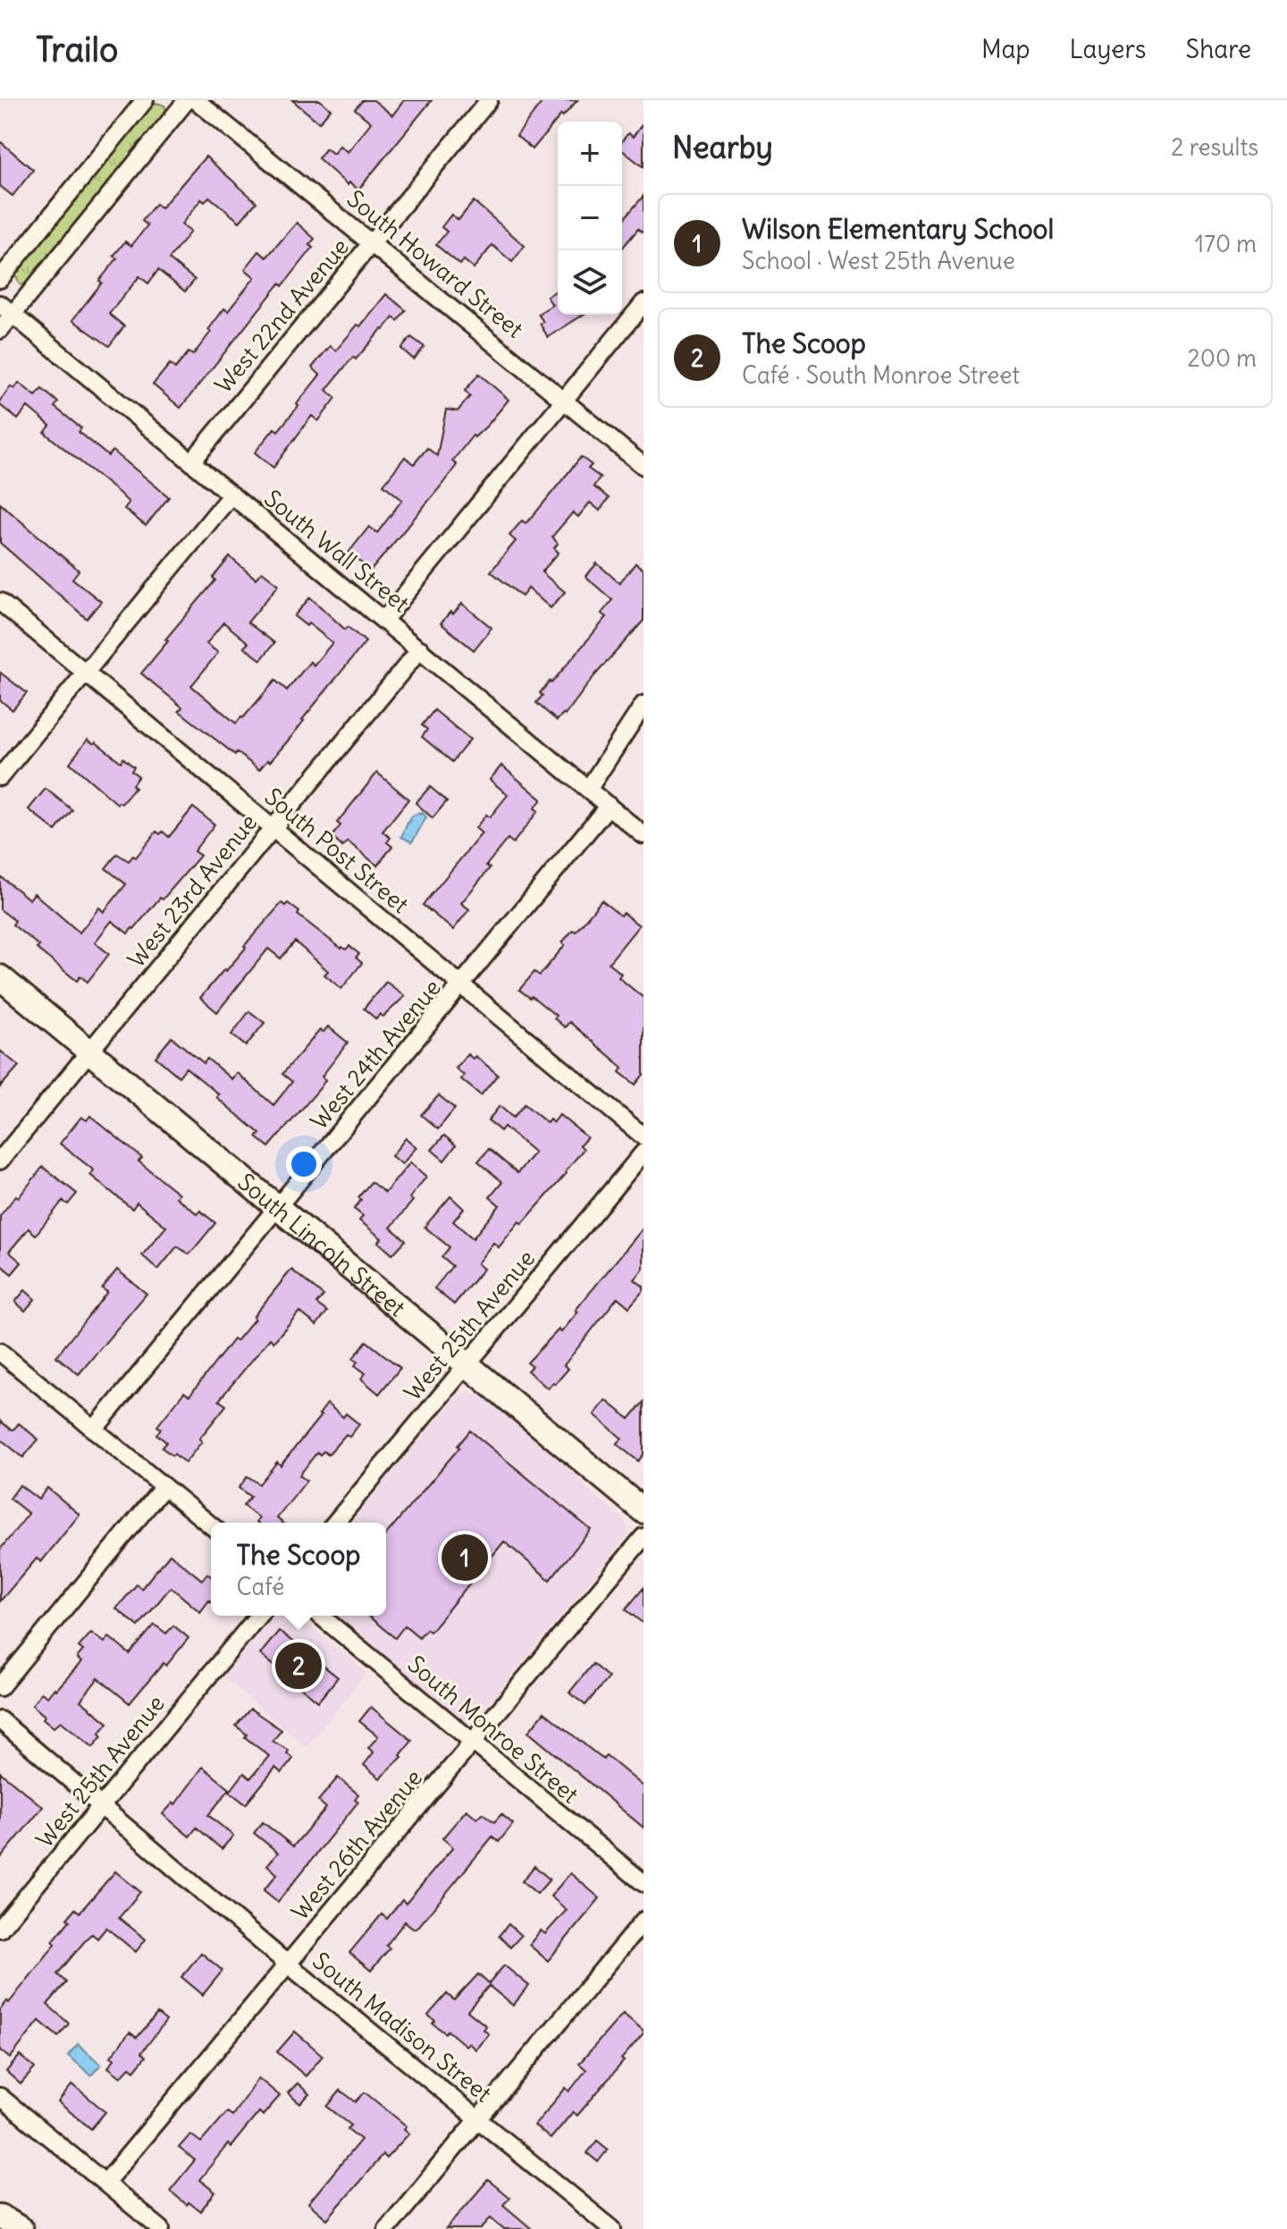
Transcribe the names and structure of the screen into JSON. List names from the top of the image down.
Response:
{
  "streets": {
    "street": [
      "South Howard Street",
      "West 22nd Avenue",
      "South Wall Street",
      "South Post Street",
      "West 23rd Avenue",
      "West 24th Avenue",
      "South Lincoln Street",
      "West 25th Avenue",
      "South Monroe Street",
      "West 26th Avenue",
      "South Madison Street"
    ]
  },
  "crossings": [
    ["South Howard Street", "West 22nd Avenue"],
    ["West 22nd Avenue", "South Wall Street"],
    ["South Wall Street", "West 23rd Avenue"],
    ["South Wall Street", "West 24th Avenue"],
    ["South Post Street", "West 23rd Avenue"],
    ["South Post Street", "West 24th Avenue"],
    ["West 23rd Avenue", "South Lincoln Street"],
    ["West 24th Avenue", "South Lincoln Street"],
    ["South Lincoln Street", "West 25th Avenue"],
    ["West 25th Avenue", "South Madison Street"],
    ["South Monroe Street", "West 26th Avenue"],
    ["West 26th Avenue", "South Madison Street"]
  ],
  "page": {
    "header": "Trailo",
    "nav": ["Map", "Layers", "Share"],
    "heading": ["Nearby", "2 results"],
    "map_buttons": ["+", "−"],
    "list": [
      {
        "mark": "1",
        "name": "Wilson Elementary School",
        "note": "School · West 25th Avenue",
        "value": "170 m"
      },
      {
        "mark": "2",
        "name": "The Scoop",
        "note": "Café · South Monroe Street",
        "value": "200 m"
      }
    ],
    "popup": ["The Scoop", "Café"],
    "pins": ["1", "2"]
  }
}
